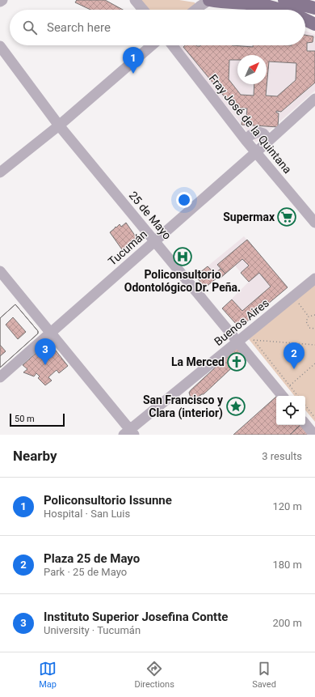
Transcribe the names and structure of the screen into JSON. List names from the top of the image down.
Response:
{
  "streets": {
    "street": [
      "Fray José de la Quintana",
      "25 de Mayo",
      "Tucumán",
      "Buenos Aires"
    ]
  },
  "crossings": [
    ["Fray José de la Quintana", "Tucumán"],
    ["25 de Mayo", "Tucumán"],
    ["25 de Mayo", "Buenos Aires"]
  ],
  "places": {
    "supermarket": ["Supermax"],
    "hospital": ["Policonsultorio Odontológico Dr. Peña."],
    "church": ["La Merced"],
    "place": ["San Francisco y Clara (interior)"]
  },
  "scale_bar": "50 m",
  "north": "top right",
  "page": {
    "search": "Search here",
    "pins": ["1", "3", "2"],
    "scale": "50 m",
    "heading": ["Nearby", "3 results"],
    "list": [
      {
        "mark": "1",
        "name": "Policonsultorio Issunne",
        "note": "Hospital · San Luis",
        "value": "120 m"
      },
      {
        "mark": "2",
        "name": "Plaza 25 de Mayo",
        "note": "Park · 25 de Mayo",
        "value": "180 m"
      },
      {
        "mark": "3",
        "name": "Instituto Superior Josefina Contte",
        "note": "University · Tucumán",
        "value": "200 m"
      }
    ],
    "nav": ["Map", "Directions", "Saved"]
  }
}
